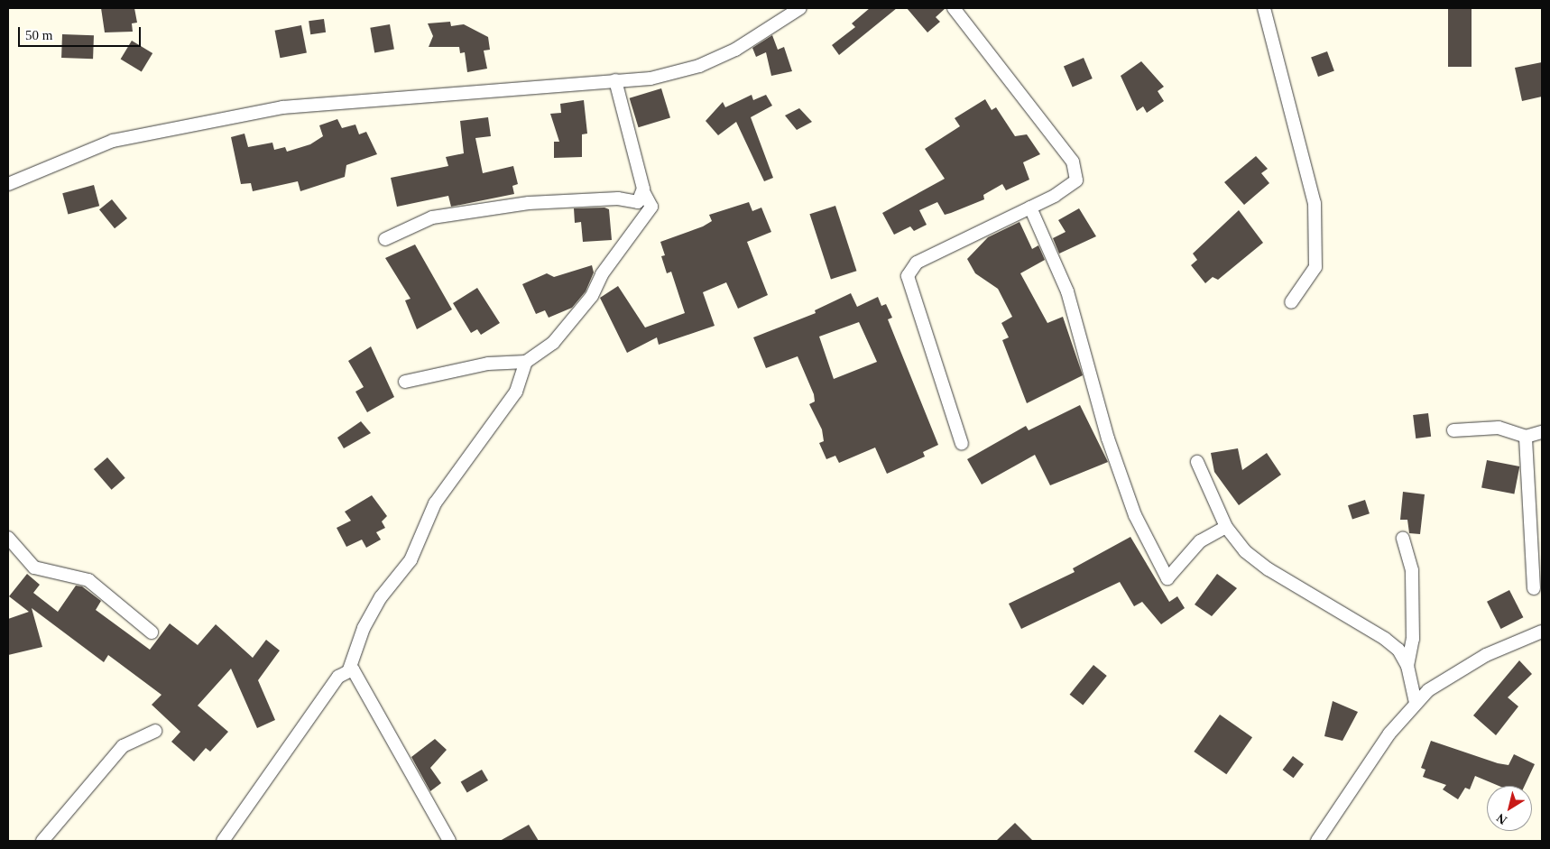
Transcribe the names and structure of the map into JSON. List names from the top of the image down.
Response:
{
  "scale_bar": "50 m",
  "north": "bottom left"
}
